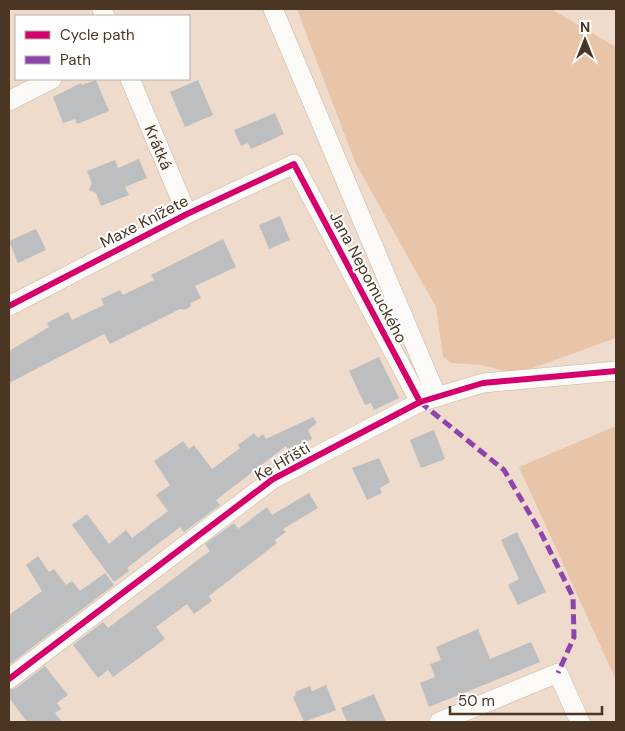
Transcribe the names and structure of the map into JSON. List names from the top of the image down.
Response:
{
  "streets": {
    "street": [
      "Krátká",
      "Maxe Knížete",
      "Jana Nepomuckého",
      "Ke Hřišti"
    ]
  },
  "crossings": [
    ["Krátká", "Maxe Knížete"],
    ["Maxe Knížete", "Jana Nepomuckého"],
    ["Jana Nepomuckého", "Ke Hřišti"]
  ],
  "legend": ["Cycle path", "Path"],
  "scale_bar": "50 m",
  "north": "top"
}
